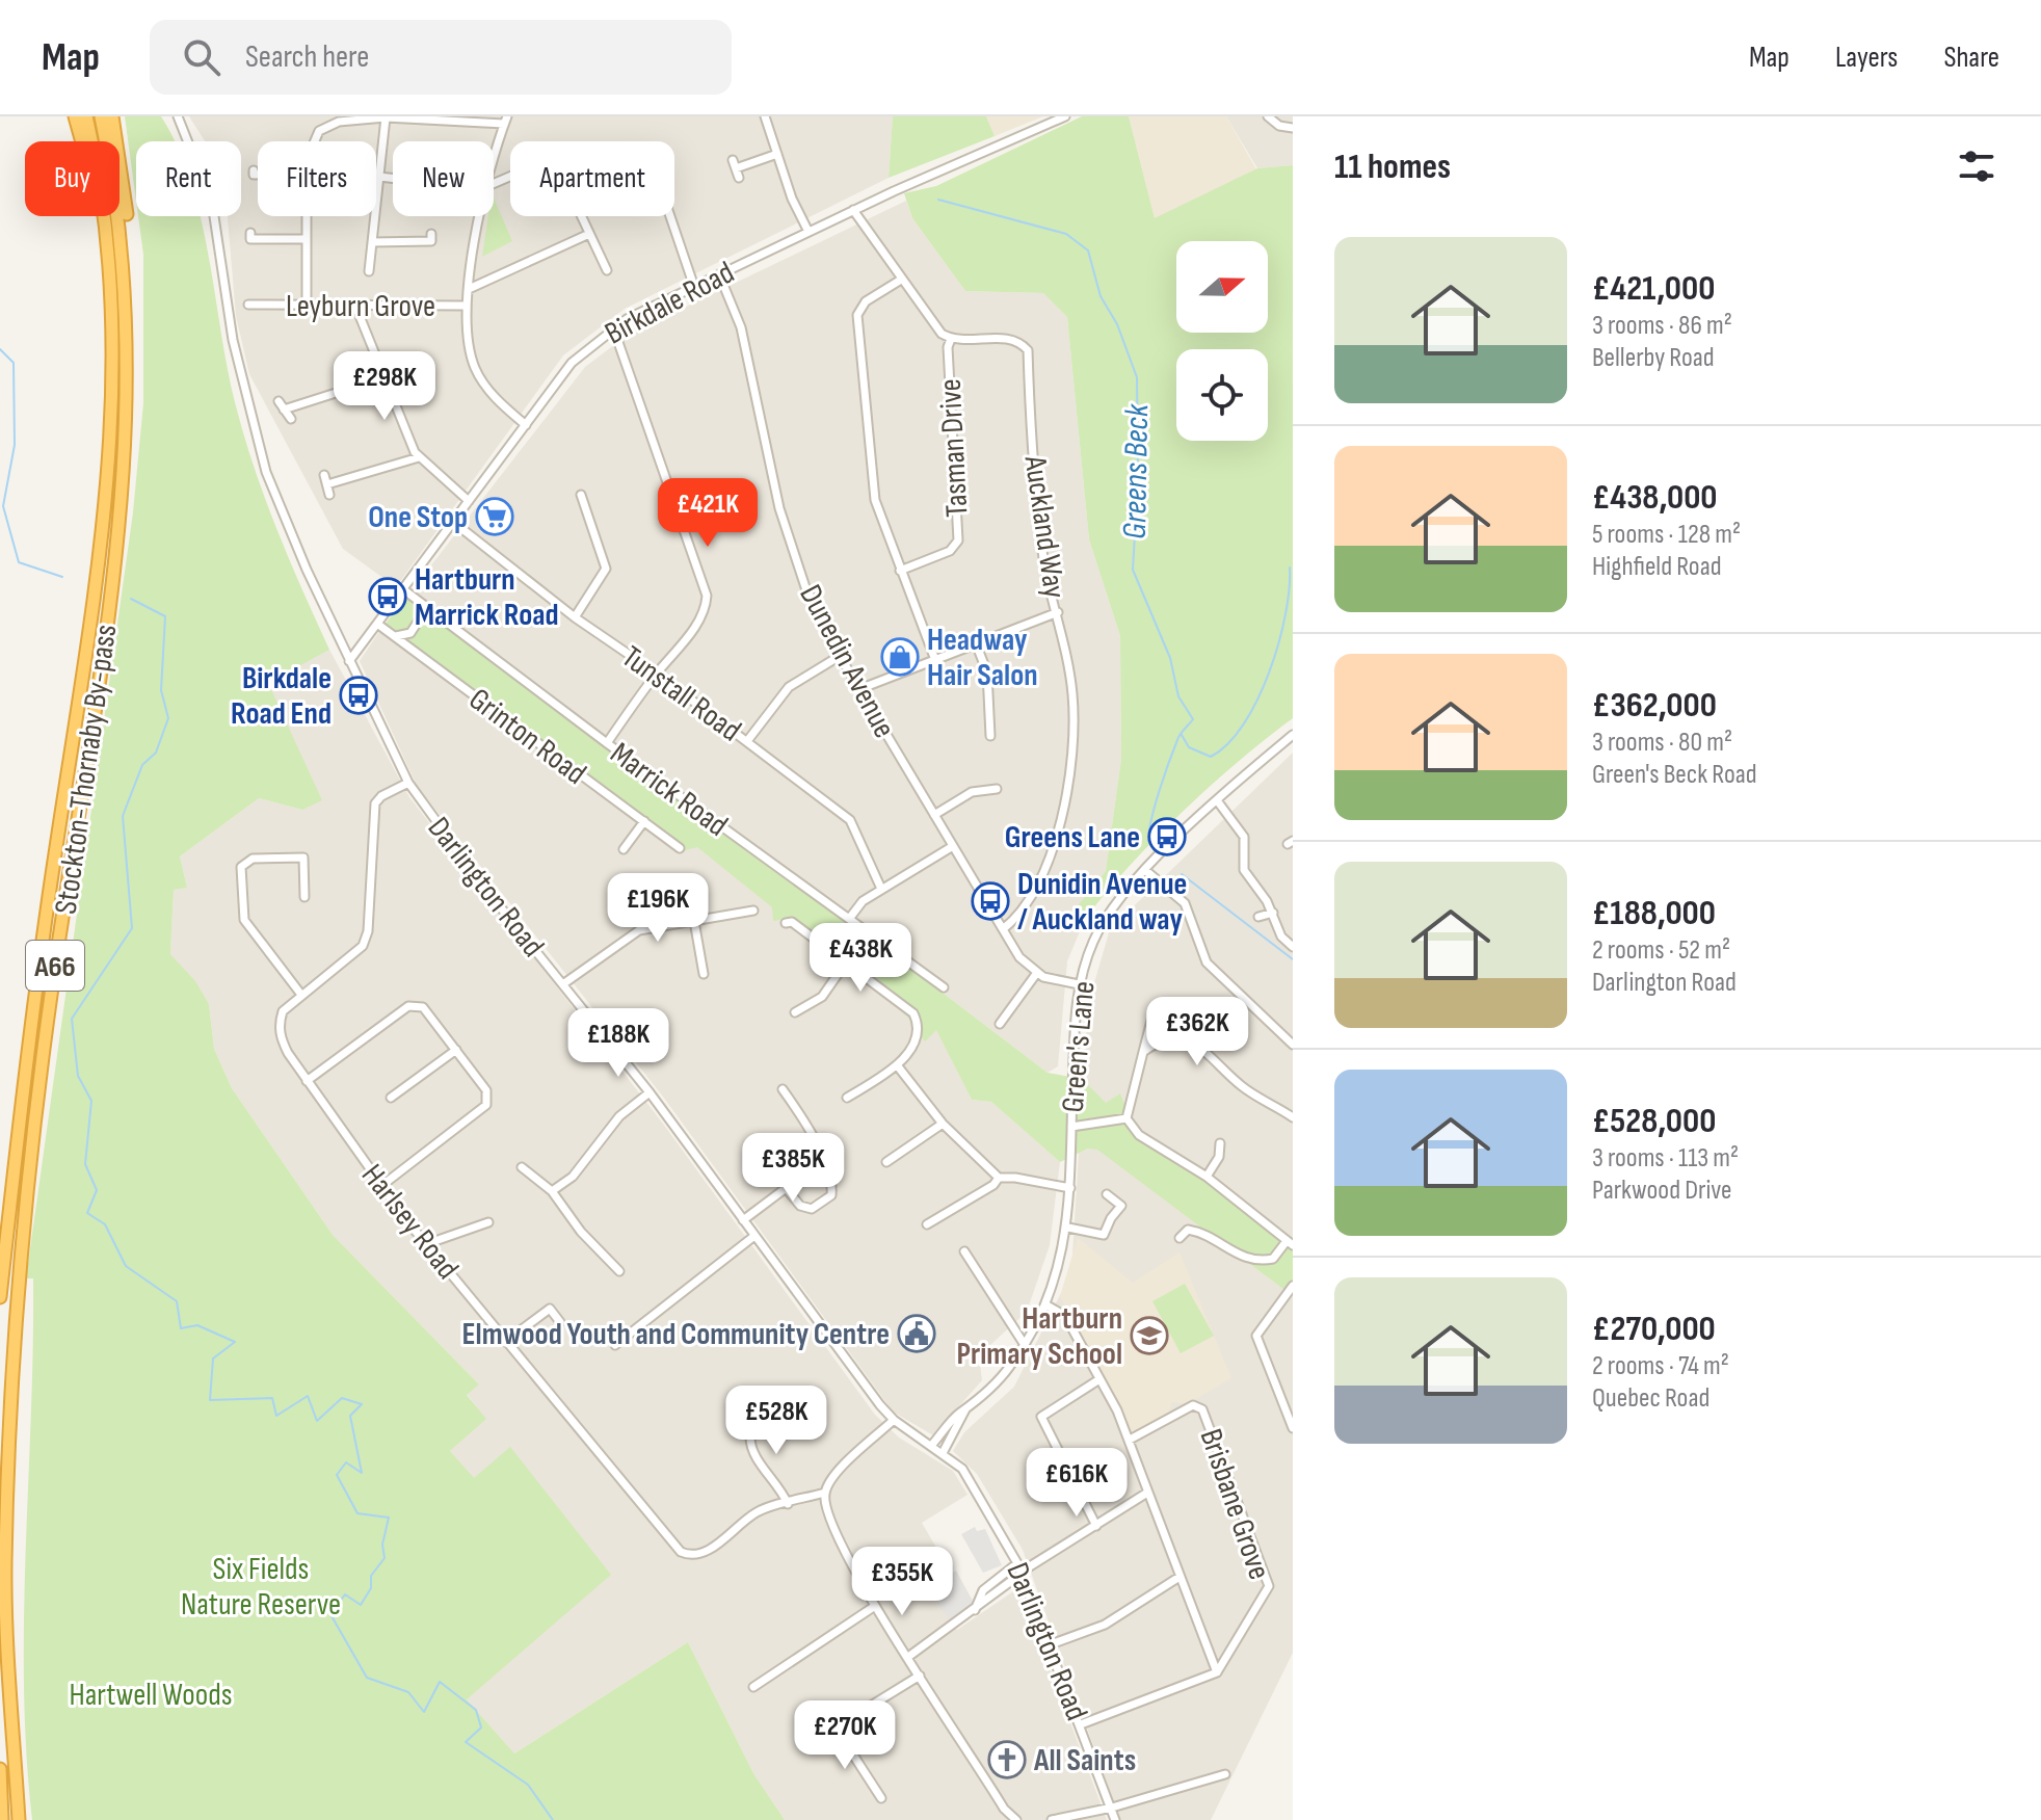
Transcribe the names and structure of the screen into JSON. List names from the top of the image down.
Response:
{
  "streets": {
    "highway": ["Stockton-Thornaby By-pass", "A66"],
    "street": [
      "Birkdale Road",
      "Leyburn Grove",
      "Tasman Drive",
      "Auckland Way",
      "Dunedin Avenue",
      "Tunstall Road",
      "Grinton Road",
      "Marrick Road",
      "Darlington Road",
      "Green's Lane",
      "Harlsey Road",
      "Brisbane Grove"
    ]
  },
  "crossings": [
    ["Birkdale Road", "Dunedin Avenue"],
    ["Birkdale Road", "Tunstall Road"],
    ["Birkdale Road", "Grinton Road"],
    ["Birkdale Road", "Marrick Road"],
    ["Birkdale Road", "Darlington Road"],
    ["Tasman Drive", "Auckland Way"],
    ["Auckland Way", "Dunedin Avenue"],
    ["Stockton-Thornaby By-pass", "A66"],
    ["Darlington Road", "Green's Lane"],
    ["Darlington Road", "Harlsey Road"]
  ],
  "water": ["Greens Beck"],
  "parks": ["Six Fields Nature Reserve", "Hartwell Woods"],
  "places": {
    "supermarket": ["One Stop"],
    "bus stop": [
      "Hartburn Marrick Road",
      "Birkdale Road End",
      "Greens Lane",
      "Dunidin Avenue / Auckland way"
    ],
    "shop": ["Headway Hair Salon"],
    "public building": ["Elmwood Youth and Community Centre"],
    "school or university": ["Hartburn Primary School"],
    "church": ["All Saints"]
  },
  "north": "right",
  "page": {
    "header": "Map",
    "search": "Search here",
    "nav": ["Map", "Layers", "Share"],
    "heading": "11 homes",
    "chip": [
      "Buy",
      "Rent",
      "Filters",
      "New",
      "Apartment"
    ],
    "list": [
      {
        "name": "£421,000",
        "note": "3 rooms · 86 m² · Bellerby Road"
      },
      {
        "name": "£438,000",
        "note": "5 rooms · 128 m² · Highfield Road"
      },
      {
        "name": "£362,000",
        "note": "3 rooms · 80 m² · Green's Beck Road"
      },
      {
        "name": "£188,000",
        "note": "2 rooms · 52 m² · Darlington Road"
      },
      {
        "name": "£528,000",
        "note": "3 rooms · 113 m² · Parkwood Drive"
      },
      {
        "name": "£270,000",
        "note": "2 rooms · 74 m² · Quebec Road"
      }
    ],
    "price": [
      "£298K",
      "£421K",
      "£196K",
      "£438K",
      "£362K",
      "£188K",
      "£385K",
      "£528K",
      "£616K",
      "£355K",
      "£270K"
    ]
  }
}
